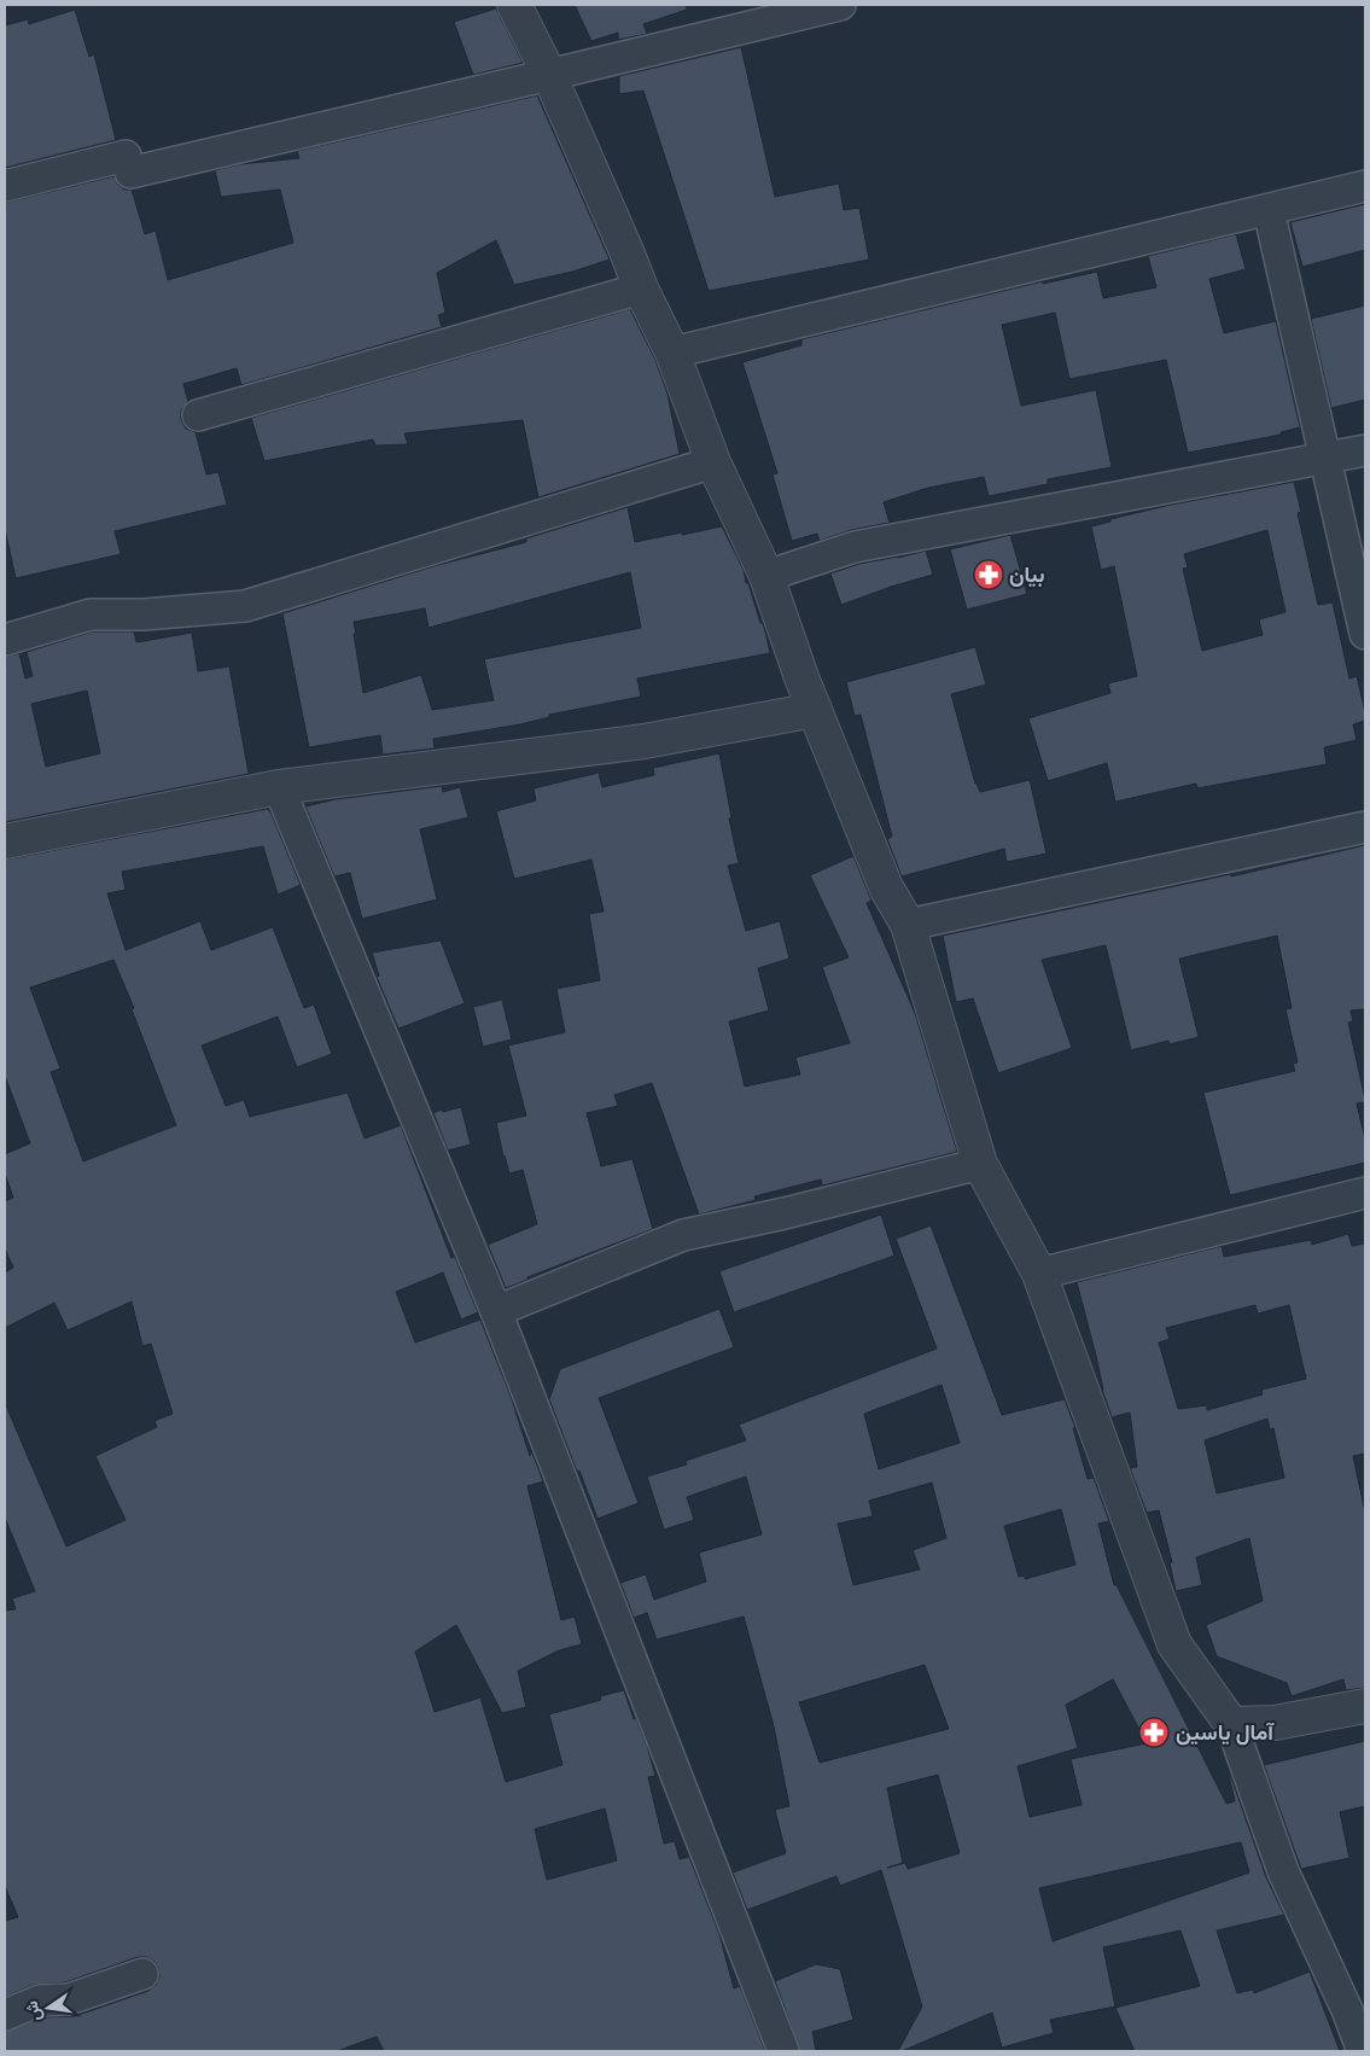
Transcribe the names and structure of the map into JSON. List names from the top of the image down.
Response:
{
  "places": {
    "pharmacy": ["بيان", "آمال ياسين"]
  },
  "north": "left"
}
